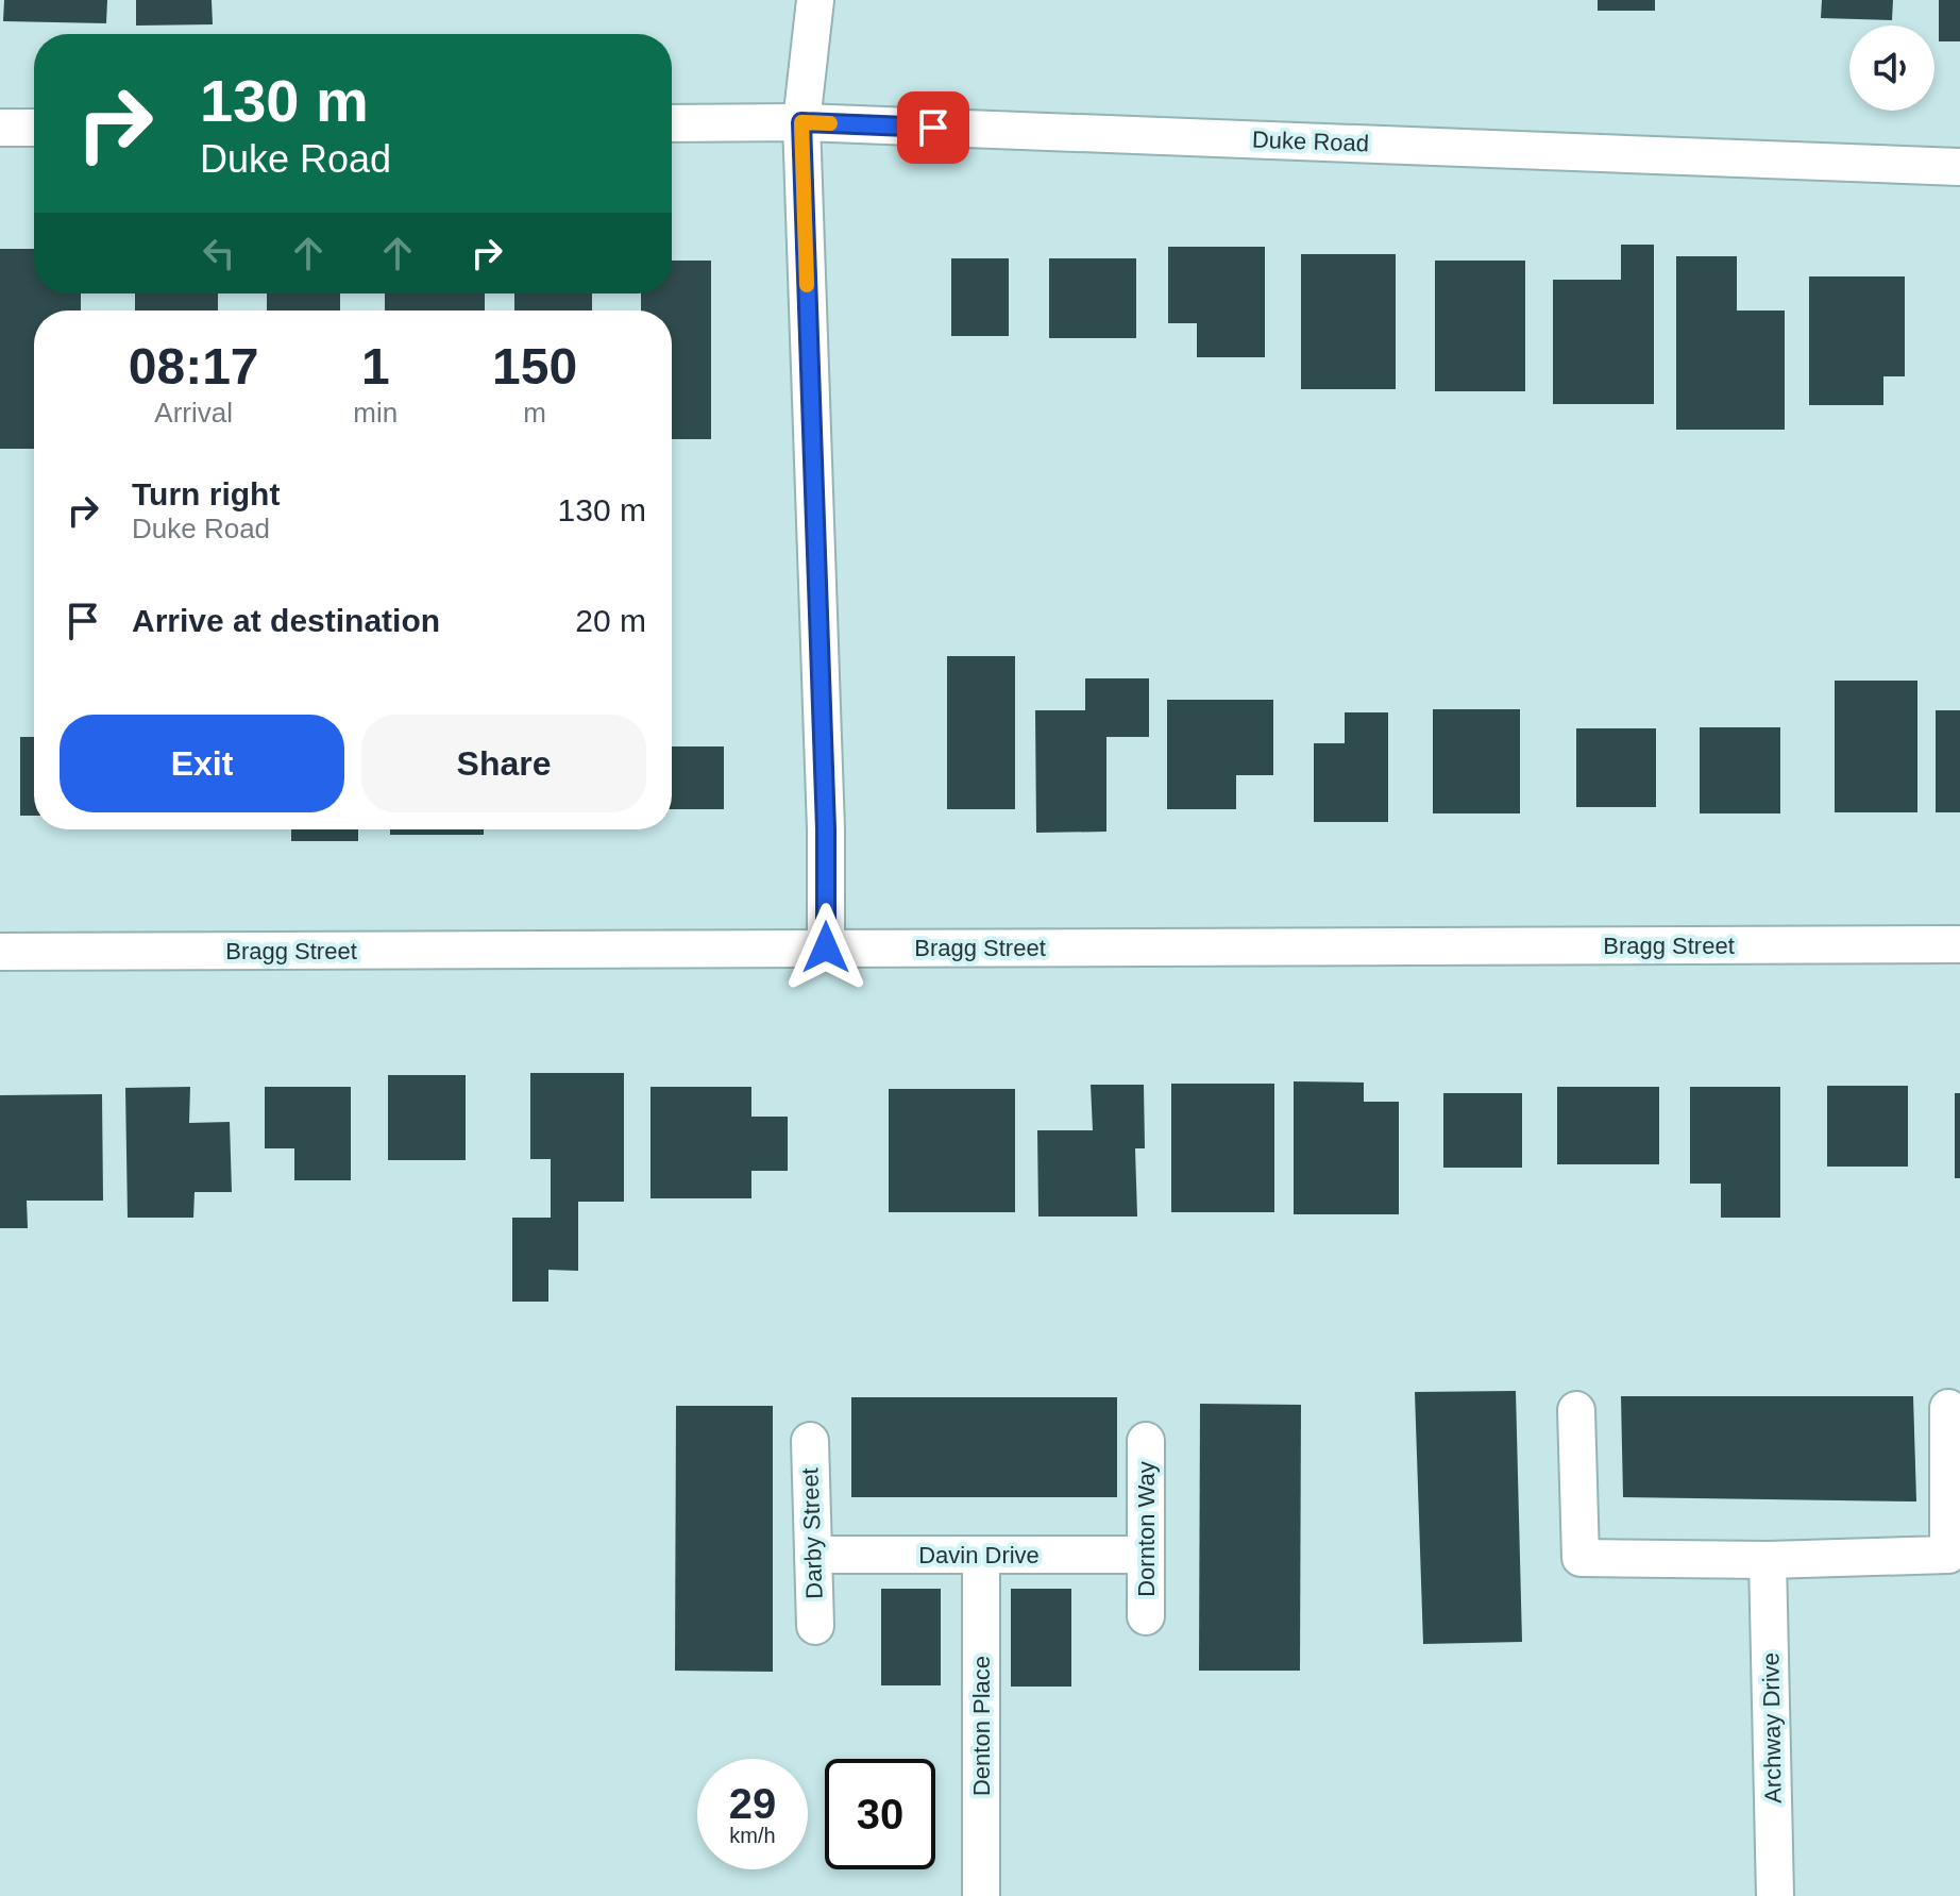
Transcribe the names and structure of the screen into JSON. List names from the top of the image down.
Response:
{
  "streets": {
    "street": [
      "Duke Road",
      "Bragg Street",
      "Dornton Way",
      "Darby Street",
      "Davin Drive",
      "Denton Place",
      "Archway Drive"
    ]
  },
  "crossings": [
    ["Dornton Way", "Davin Drive"],
    ["Darby Street", "Davin Drive"],
    ["Davin Drive", "Denton Place"]
  ],
  "page": {
    "turn": ["130 m", "Duke Road"],
    "eta": [
      "08:17",
      "Arrival",
      "1",
      "min",
      "150",
      "m"
    ],
    "list": [
      {
        "name": "Turn right",
        "note": "Duke Road",
        "value": "130 m"
      },
      {
        "name": "Arrive at destination",
        "value": "20 m"
      }
    ],
    "buttons": ["Exit", "Share"],
    "speed": "29 km/h",
    "limit": "30"
  }
}
